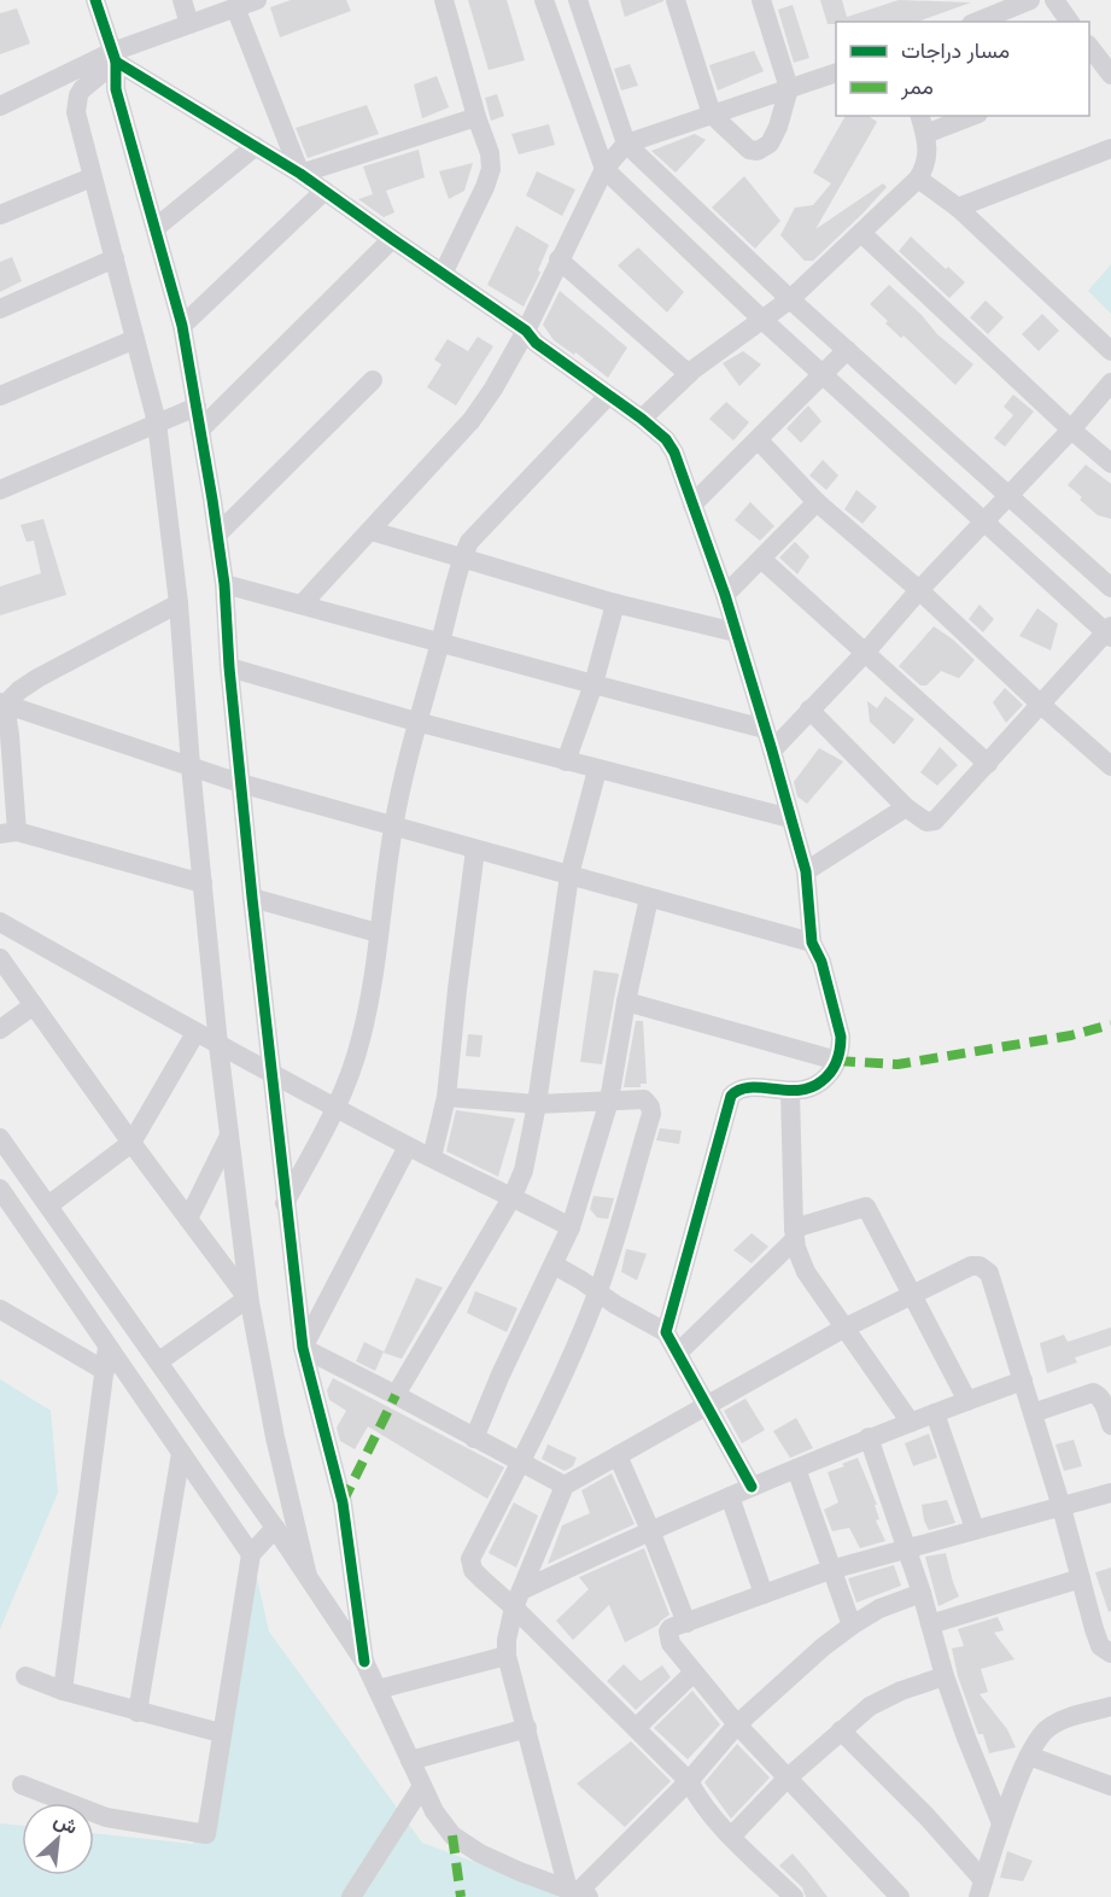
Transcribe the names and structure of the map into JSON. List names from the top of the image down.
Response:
{
  "legend": ["مسار دراجات", "ممر"],
  "north": "top right"
}
